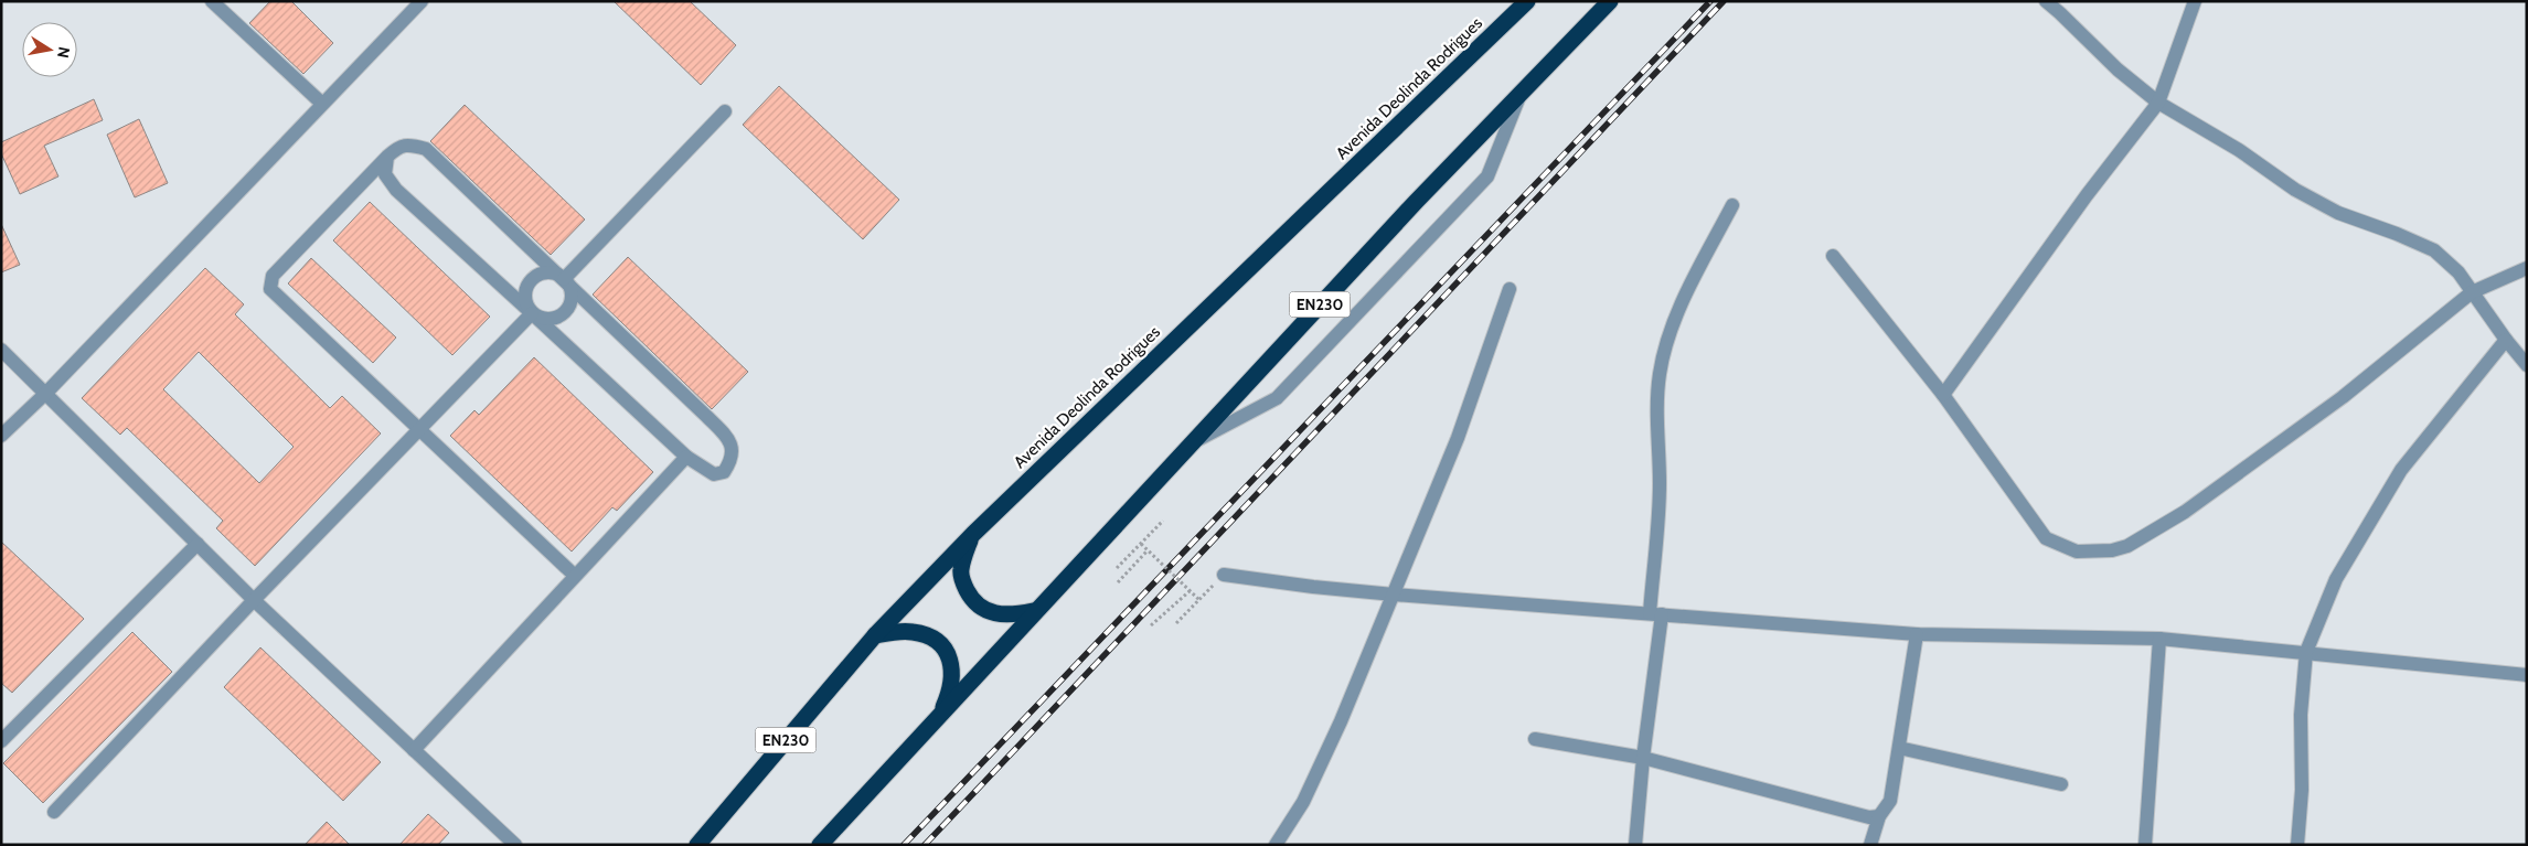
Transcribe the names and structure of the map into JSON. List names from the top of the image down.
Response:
{
  "streets": {
    "highway": ["Avenida Deolinda Rodrigues", "EN230"]
  },
  "north": "right"
}
